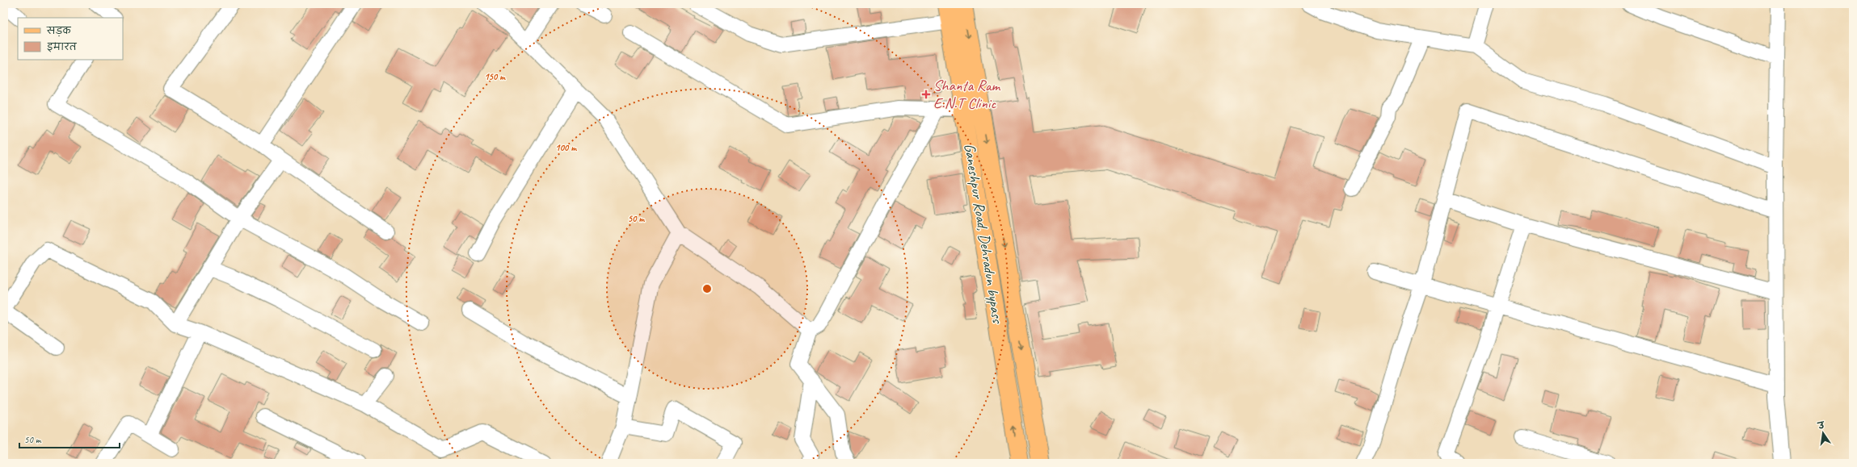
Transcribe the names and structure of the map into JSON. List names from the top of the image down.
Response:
{
  "streets": {
    "main road": ["Ganeshpur Road, Dehradun bypass"]
  },
  "places": {
    "health": ["Shanta Ram E.N.T Clinic"]
  },
  "legend": ["सड़क", "इमारत"],
  "scale_bar": "50 m",
  "north": "top",
  "rings": ["150 m", "100 m", "50 m"]
}
